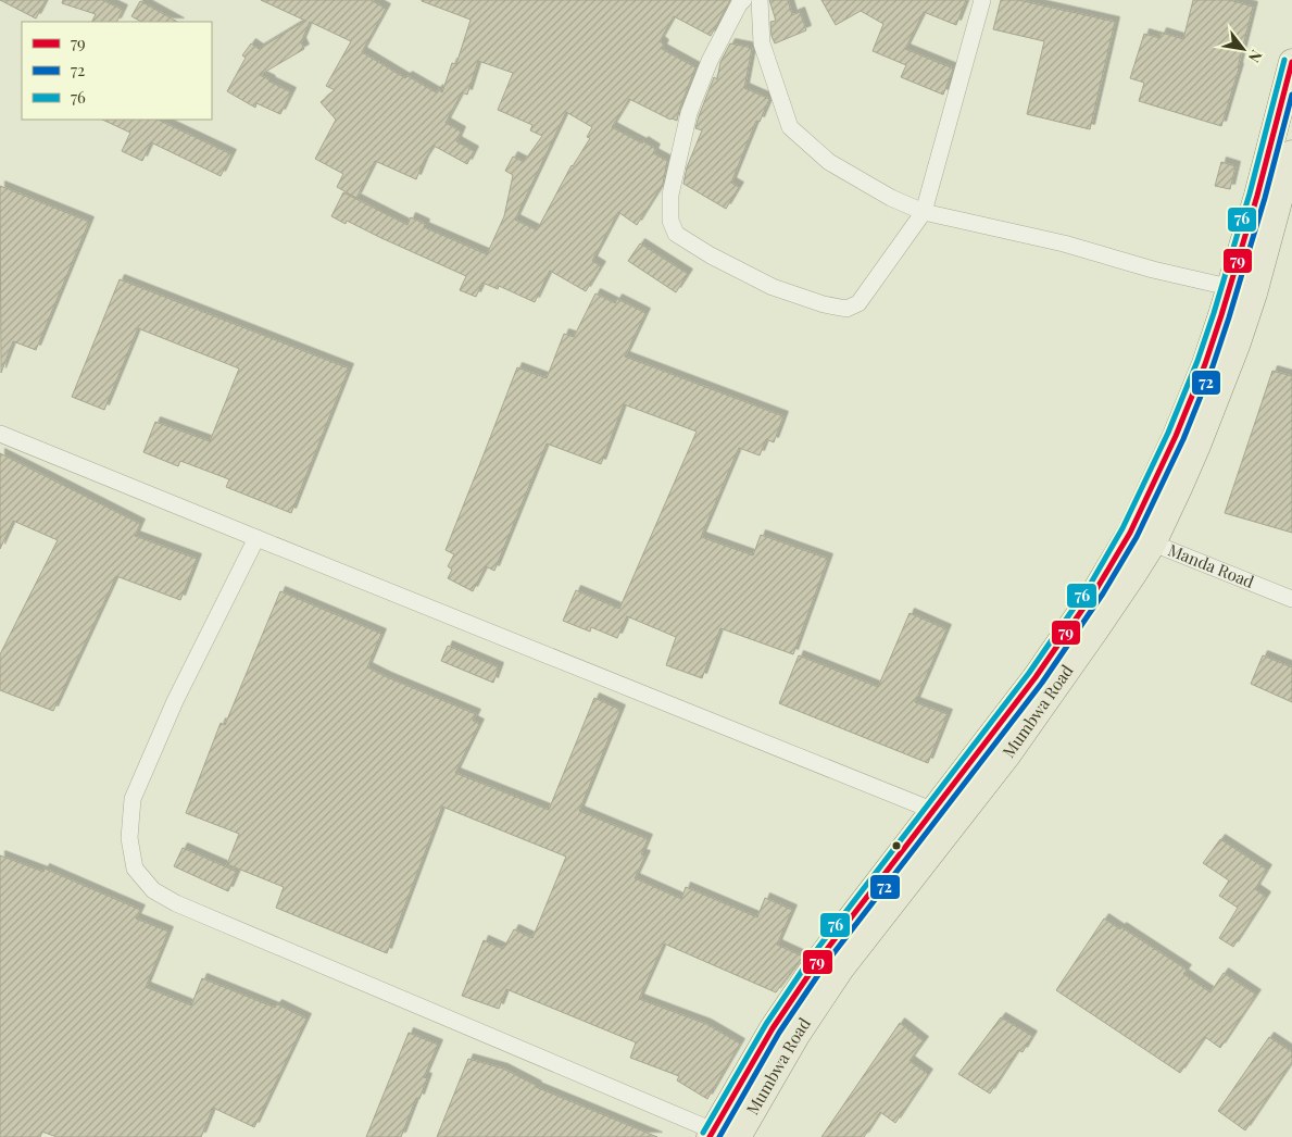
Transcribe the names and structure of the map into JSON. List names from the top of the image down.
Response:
{
  "streets": {
    "main road": ["Mumbwa Road"],
    "street": ["Manda Road"]
  },
  "crossings": [
    ["Manda Road", "Mumbwa Road"]
  ],
  "lines": ["transit line 76", "transit line 79", "transit line 72"],
  "legend": ["79", "72", "76"],
  "north": "bottom right"
}
